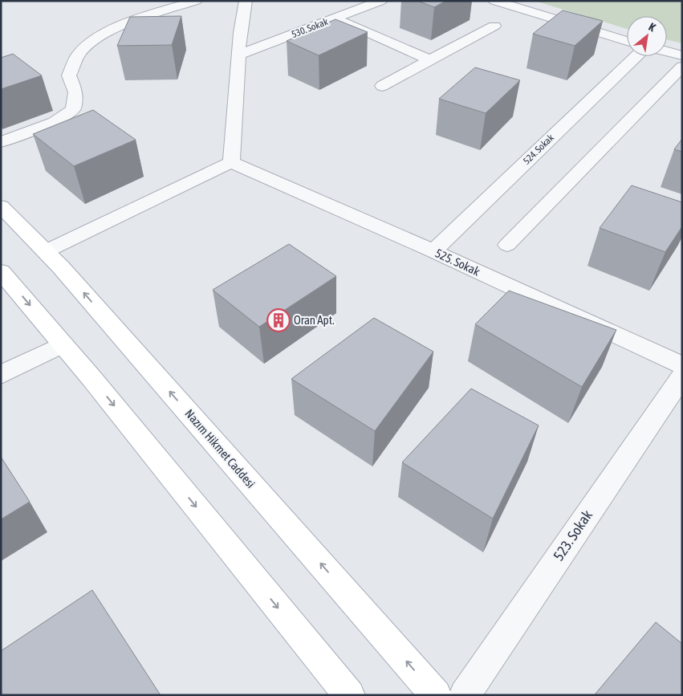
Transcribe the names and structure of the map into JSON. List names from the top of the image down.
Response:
{
  "streets": {
    "main road": ["Nazım Hikmet Caddesi"],
    "street": [
      "530. Sokak",
      "524. Sokak",
      "525. Sokak",
      "523. Sokak"
    ]
  },
  "crossings": [
    ["524. Sokak", "525. Sokak"]
  ],
  "places": {
    "building": ["Oran Apt."]
  },
  "north": "top right"
}
